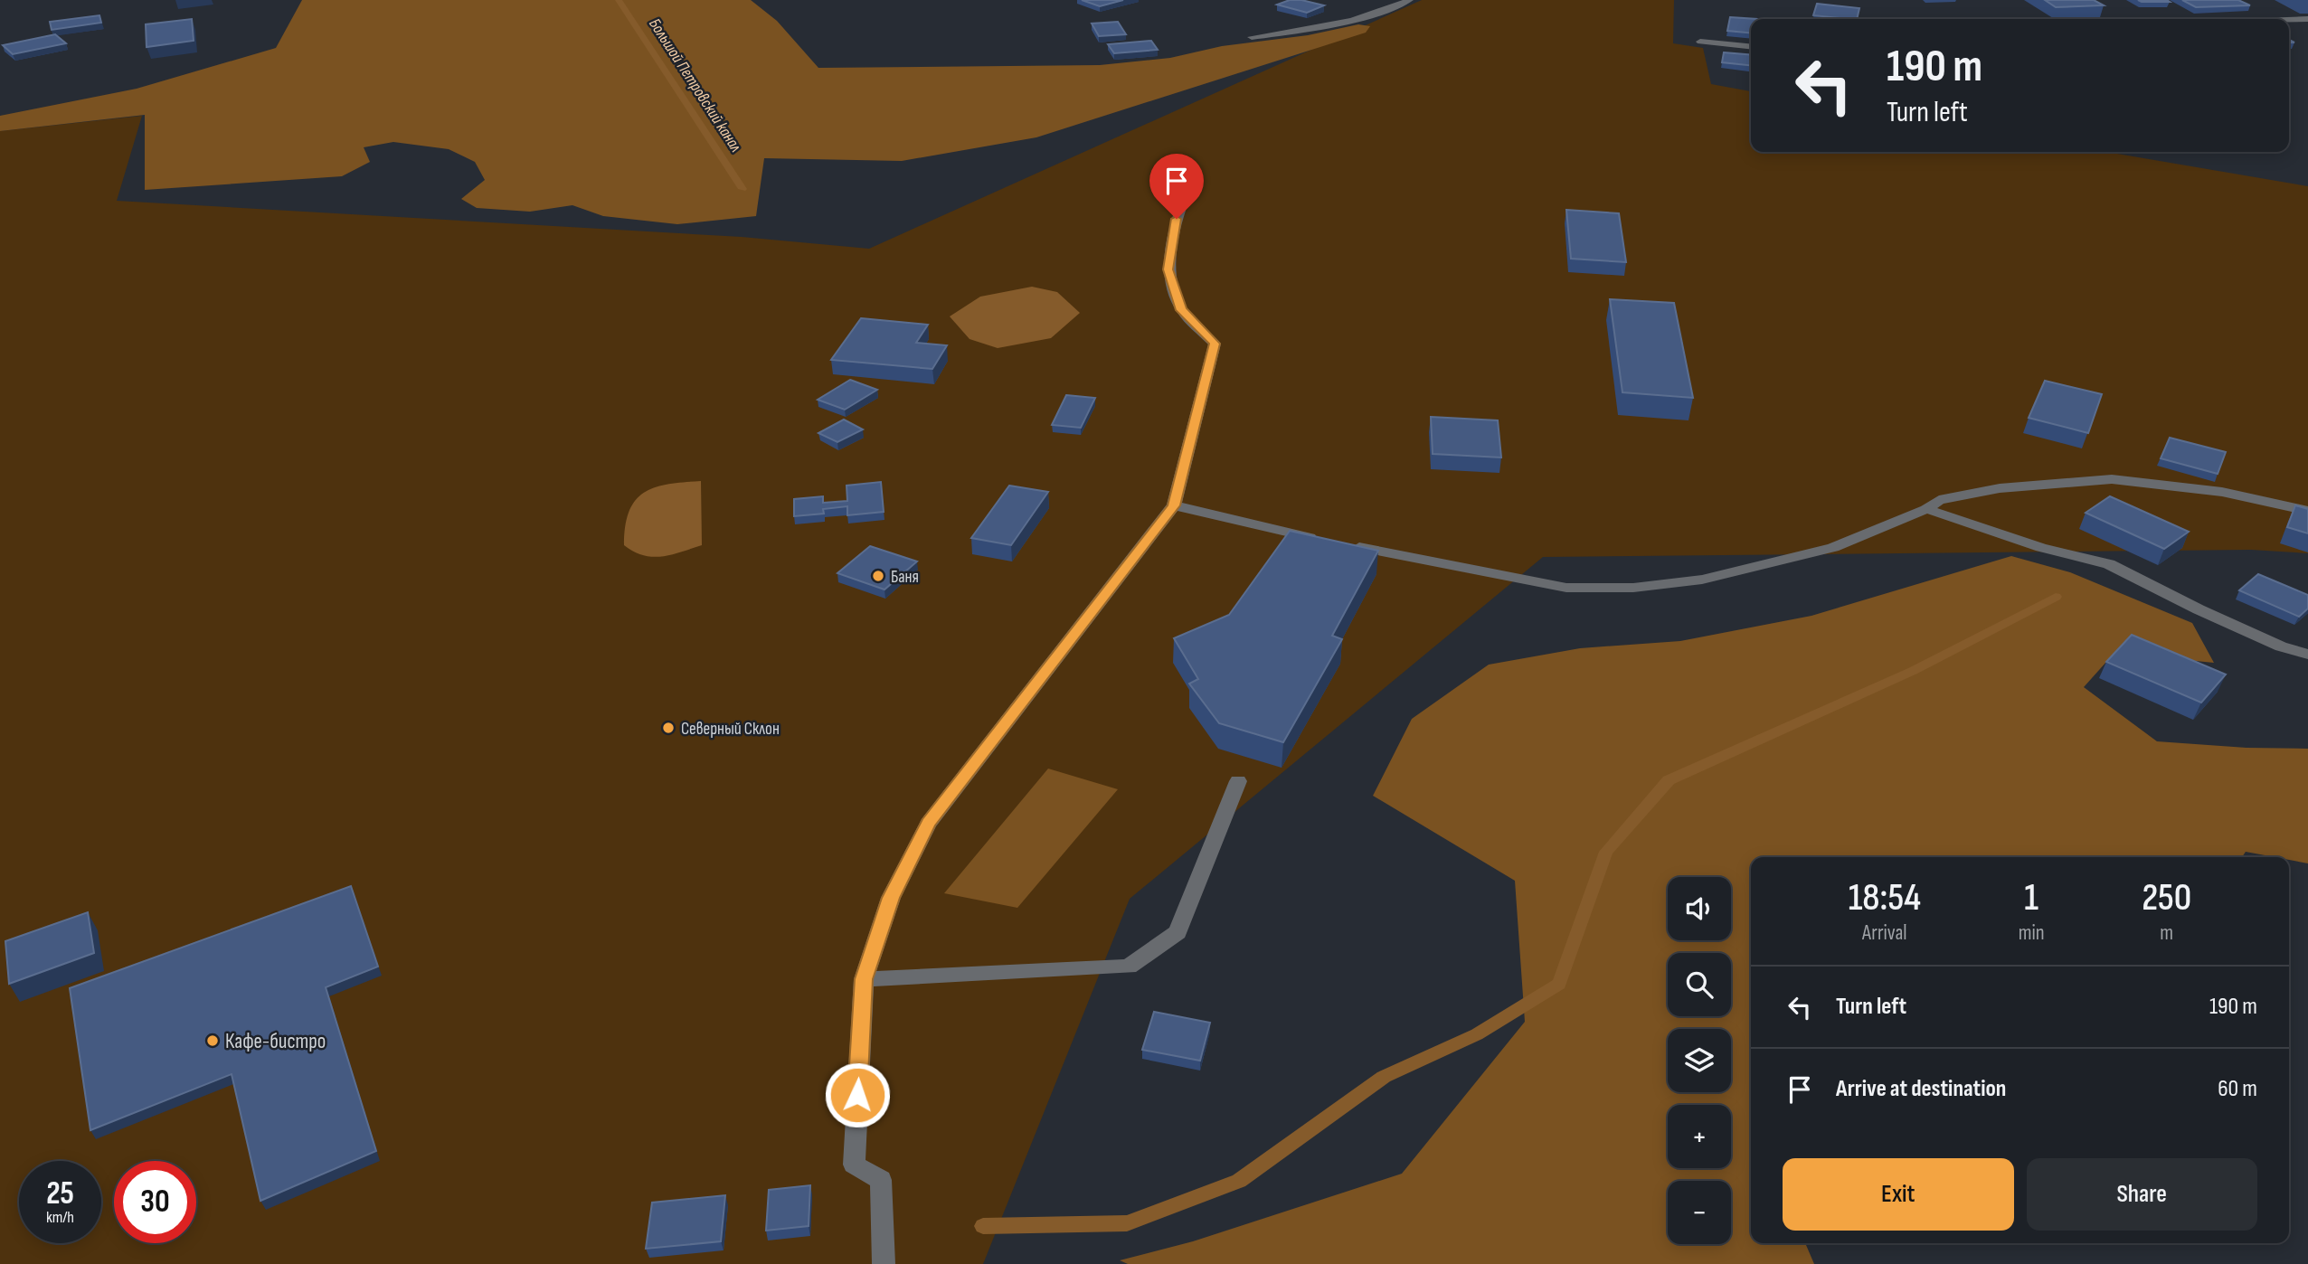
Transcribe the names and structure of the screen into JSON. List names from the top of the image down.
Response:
{
  "water": ["Большой Петровский канал"],
  "places": ["Баня", "Северный Склон", "Кафе-бистро"],
  "page": {
    "turn": ["190 m", "Turn left"],
    "eta": [
      "18:54",
      "Arrival",
      "1",
      "min",
      "250",
      "m"
    ],
    "map_buttons": ["+", "−"],
    "list": [
      {
        "name": "Turn left",
        "value": "190 m"
      },
      {
        "name": "Arrive at destination",
        "value": "60 m"
      }
    ],
    "buttons": ["Exit", "Share"],
    "speed": "25 km/h",
    "limit": "30"
  }
}
